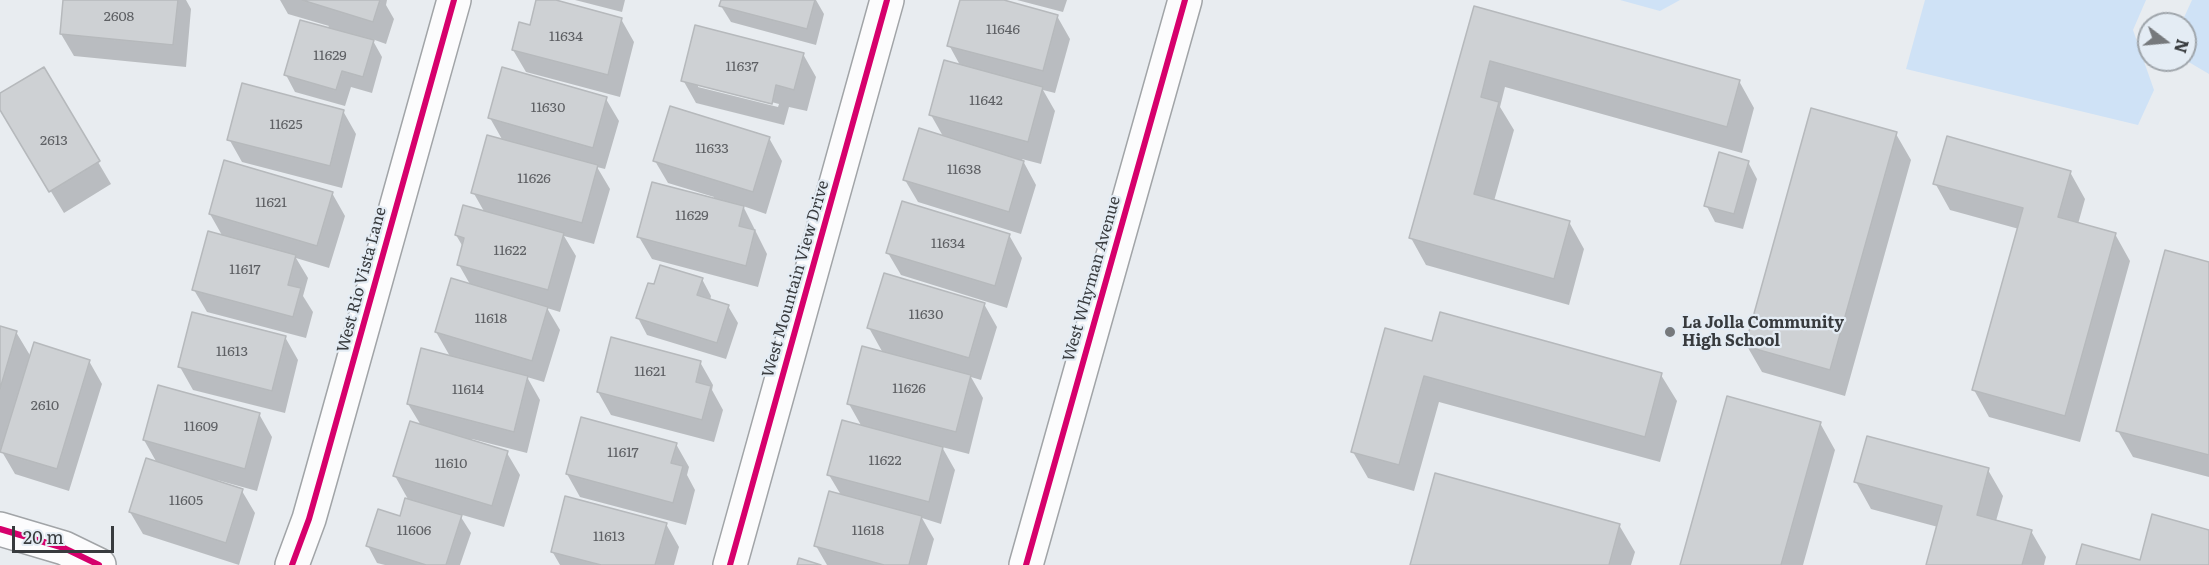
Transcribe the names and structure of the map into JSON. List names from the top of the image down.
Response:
{
  "streets": {
    "street": ["West Mountain View Drive", "West Whyman Avenue", "West Rio Vista Lane"]
  },
  "places": ["La Jolla Community High School"],
  "house_numbers": [
    "2608",
    "11646",
    "11634",
    "11629",
    "11637",
    "11642",
    "11630",
    "11625",
    "2613",
    "11633",
    "11638",
    "11626",
    "11621",
    "11629",
    "11634",
    "11622",
    "11617",
    "11630",
    "11618",
    "11613",
    "11621",
    "11626",
    "11614",
    "2610",
    "11609",
    "11617",
    "11622",
    "11610",
    "11605",
    "11606",
    "11618",
    "11613"
  ],
  "scale_bar": "20 m",
  "north": "right"
}
